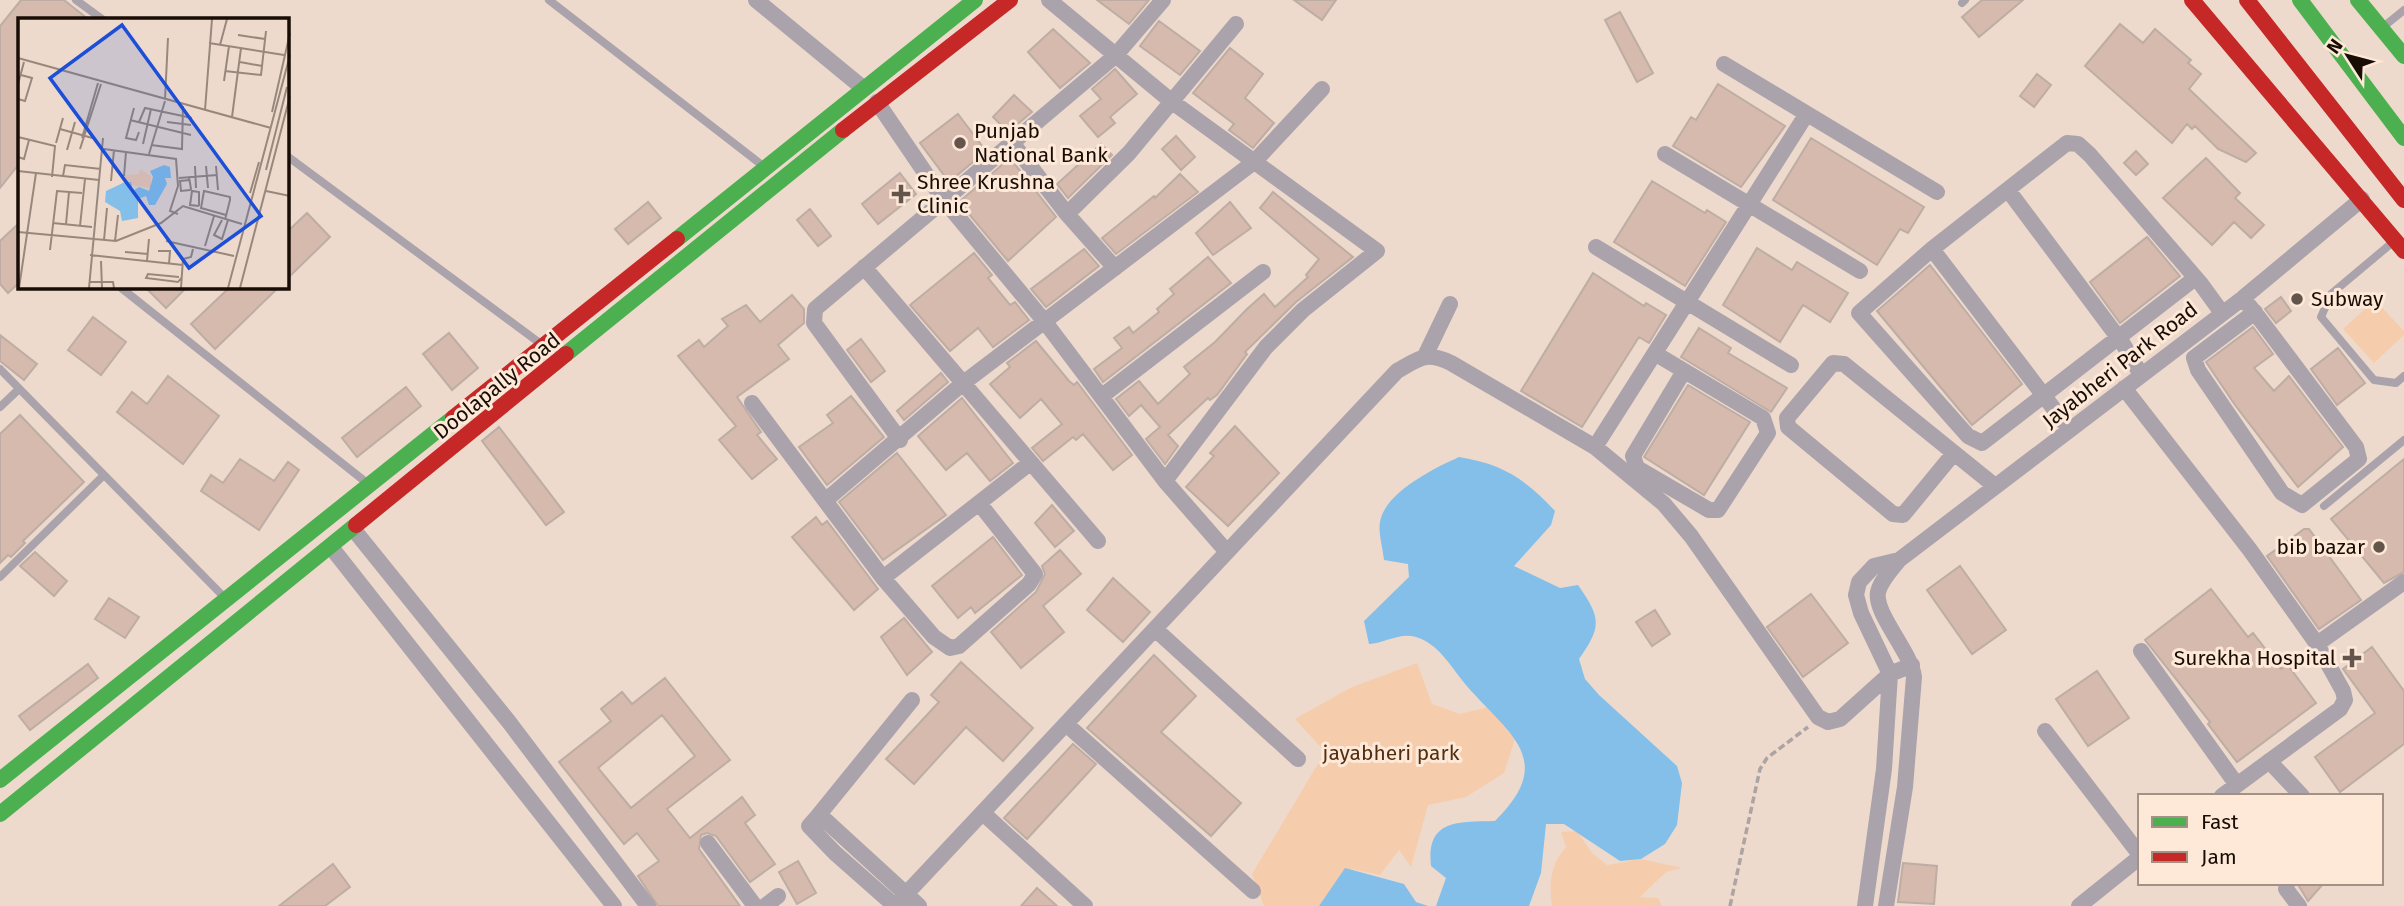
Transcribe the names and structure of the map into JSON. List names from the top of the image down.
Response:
{
  "streets": {
    "main road": ["Doolapally Road"],
    "street": ["Jayabheri Park Road"]
  },
  "parks": ["jayabheri park"],
  "places": {
    "other": ["Punjab National Bank", "Subway", "bib bazar"],
    "health": ["Shree Krushna Clinic", "Surekha Hospital"]
  },
  "legend": ["Fast", "Jam"],
  "north": "top left"
}
